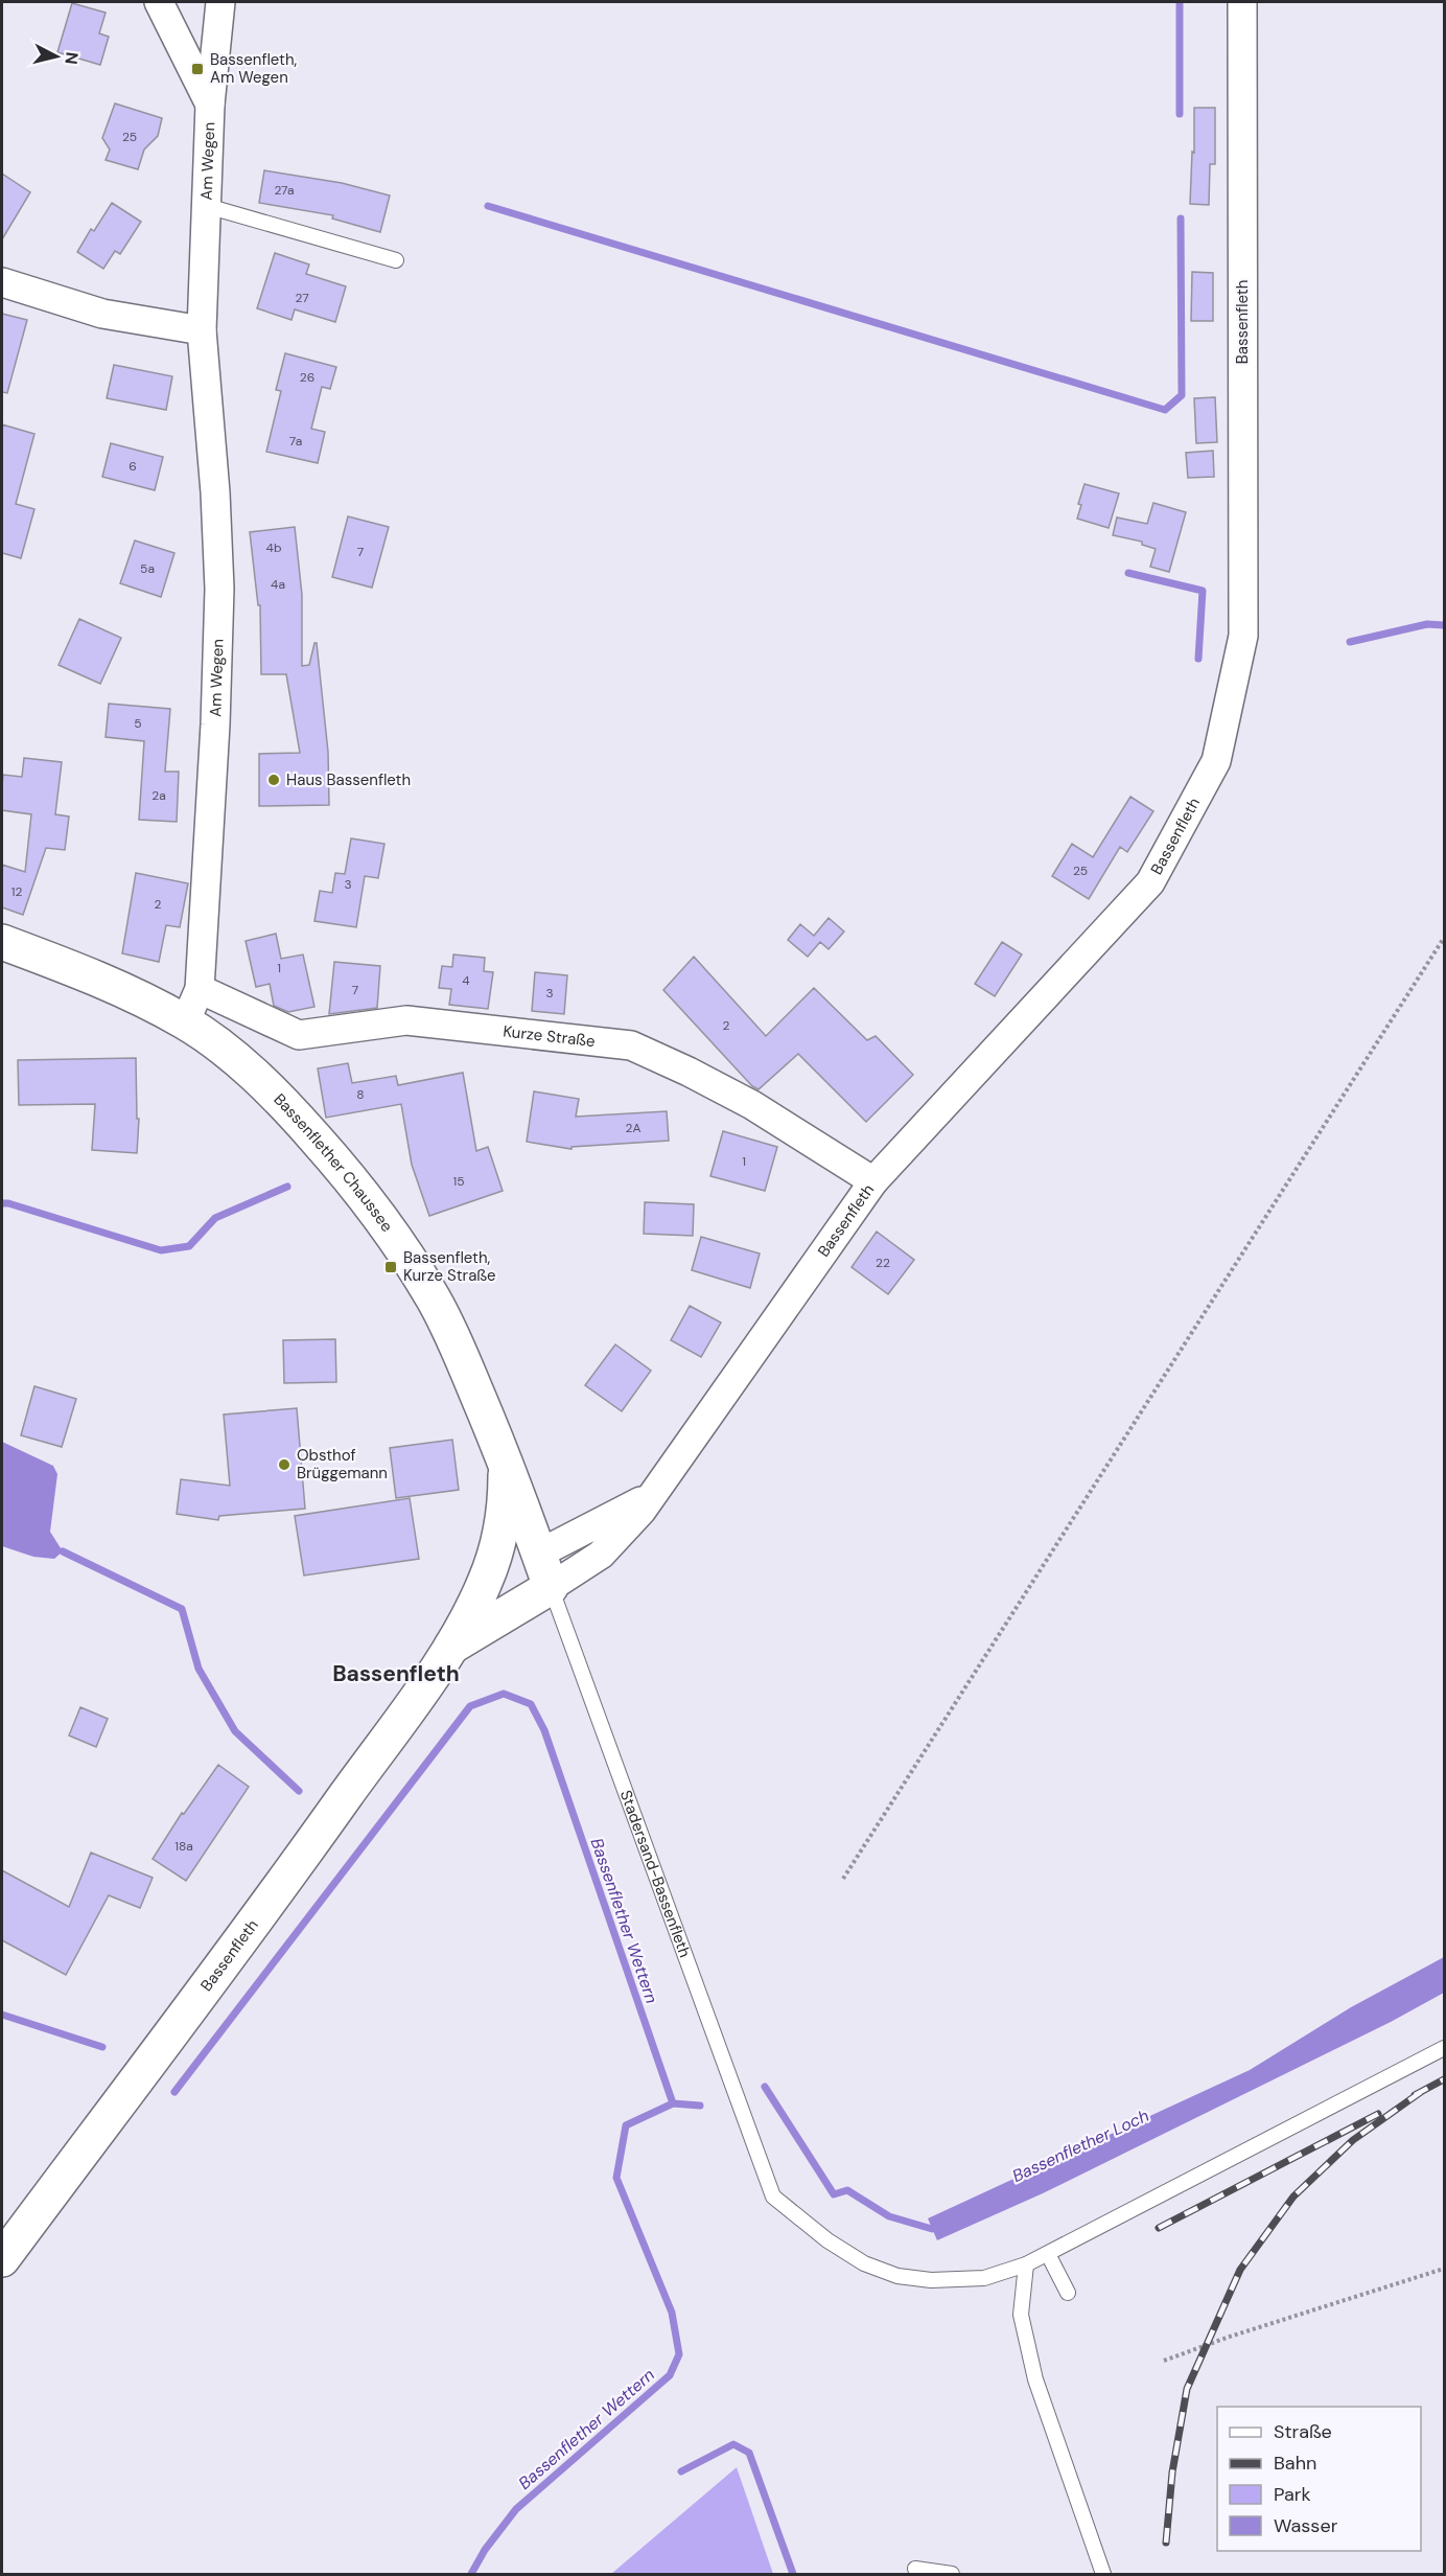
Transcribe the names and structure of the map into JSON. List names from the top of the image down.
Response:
{
  "streets": {
    "street": [
      "Am Wegen",
      "Bassenfleth",
      "Kurze Straße",
      "Bassenflether Chaussee",
      "Stadersand-Bassenfleth"
    ]
  },
  "crossings": [
    ["Am Wegen", "Kurze Straße"],
    ["Am Wegen", "Bassenflether Chaussee"],
    ["Bassenfleth", "Kurze Straße"],
    ["Bassenfleth", "Bassenflether Chaussee"],
    ["Bassenfleth", "Stadersand-Bassenfleth"],
    ["Bassenflether Chaussee", "Stadersand-Bassenfleth"]
  ],
  "districts": ["Bassenfleth"],
  "water": ["Bassenflether Wettern", "Bassenflether Loch"],
  "places": {
    "transit": ["Bassenfleth, Am Wegen", "Bassenfleth, Kurze Straße"],
    "other": ["Haus Bassenfleth", "Obsthof Brüggemann"]
  },
  "house_numbers": [
    "25",
    "27a",
    "27",
    "26",
    "7a",
    "6",
    "4b",
    "7",
    "5a",
    "4a",
    "5",
    "2a",
    "25",
    "3",
    "12",
    "2",
    "1",
    "4",
    "7",
    "3",
    "2",
    "8",
    "2A",
    "1",
    "15",
    "22",
    "18a"
  ],
  "legend": [
    "Straße",
    "Bahn",
    "Park",
    "Wasser"
  ],
  "north": "right"
}
